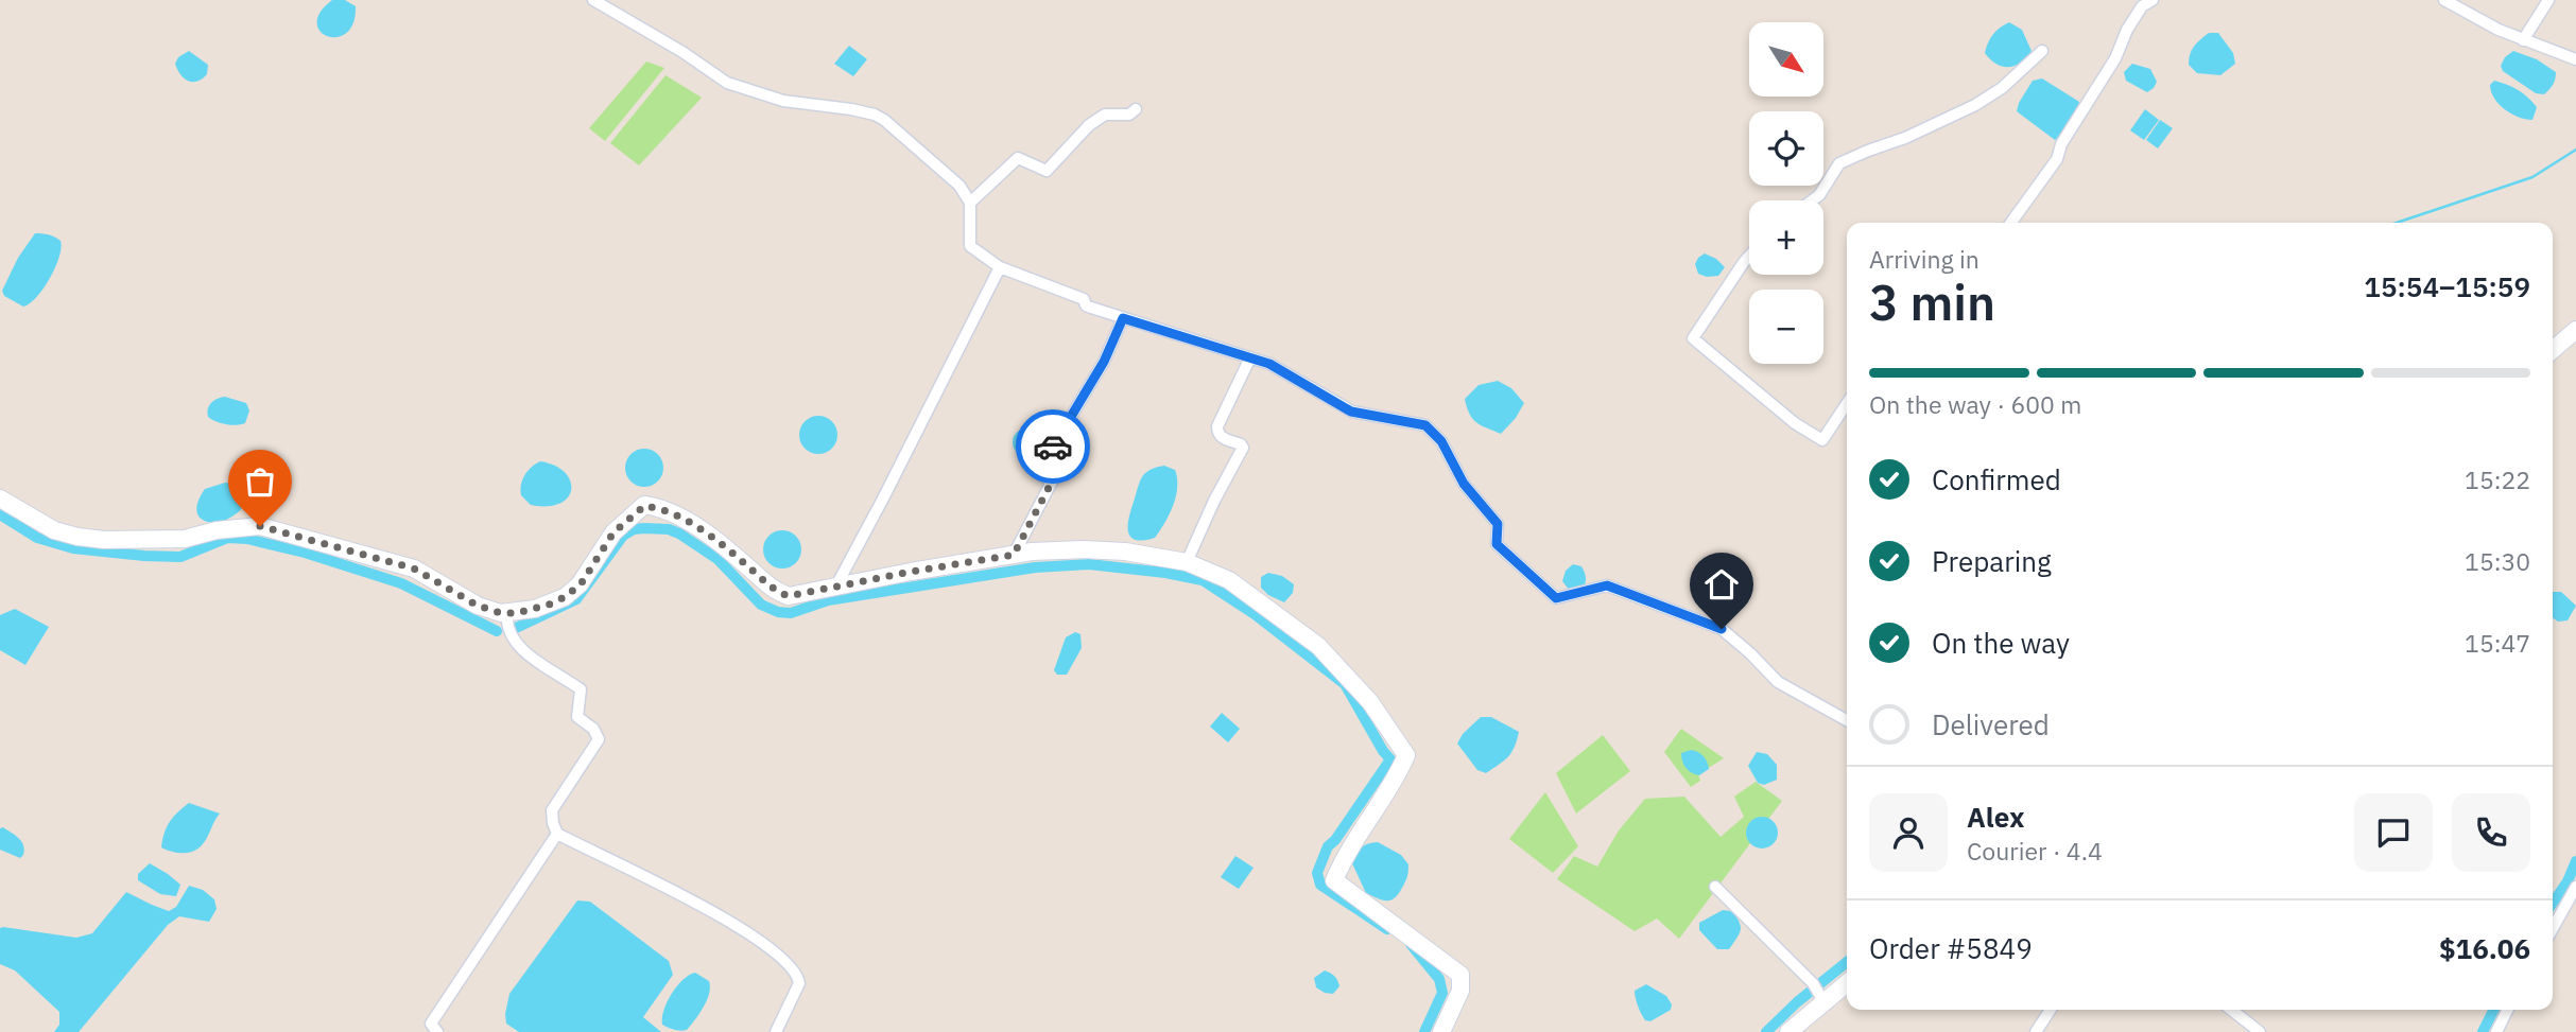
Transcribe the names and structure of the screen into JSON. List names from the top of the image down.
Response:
{
  "north": "bottom right",
  "page": {
    "map_buttons": ["+", "−"],
    "heading": ["3 min", "Arriving in", "15:54–15:59"],
    "panel": [
      "Alex",
      "Courier · 4.4",
      "Order #5849",
      "$16.06"
    ],
    "bar": "On the way · 600 m",
    "list": [
      ["Confirmed", "15:22"],
      ["Preparing", "15:30"],
      ["On the way", "15:47"],
      "Delivered"
    ]
  }
}
